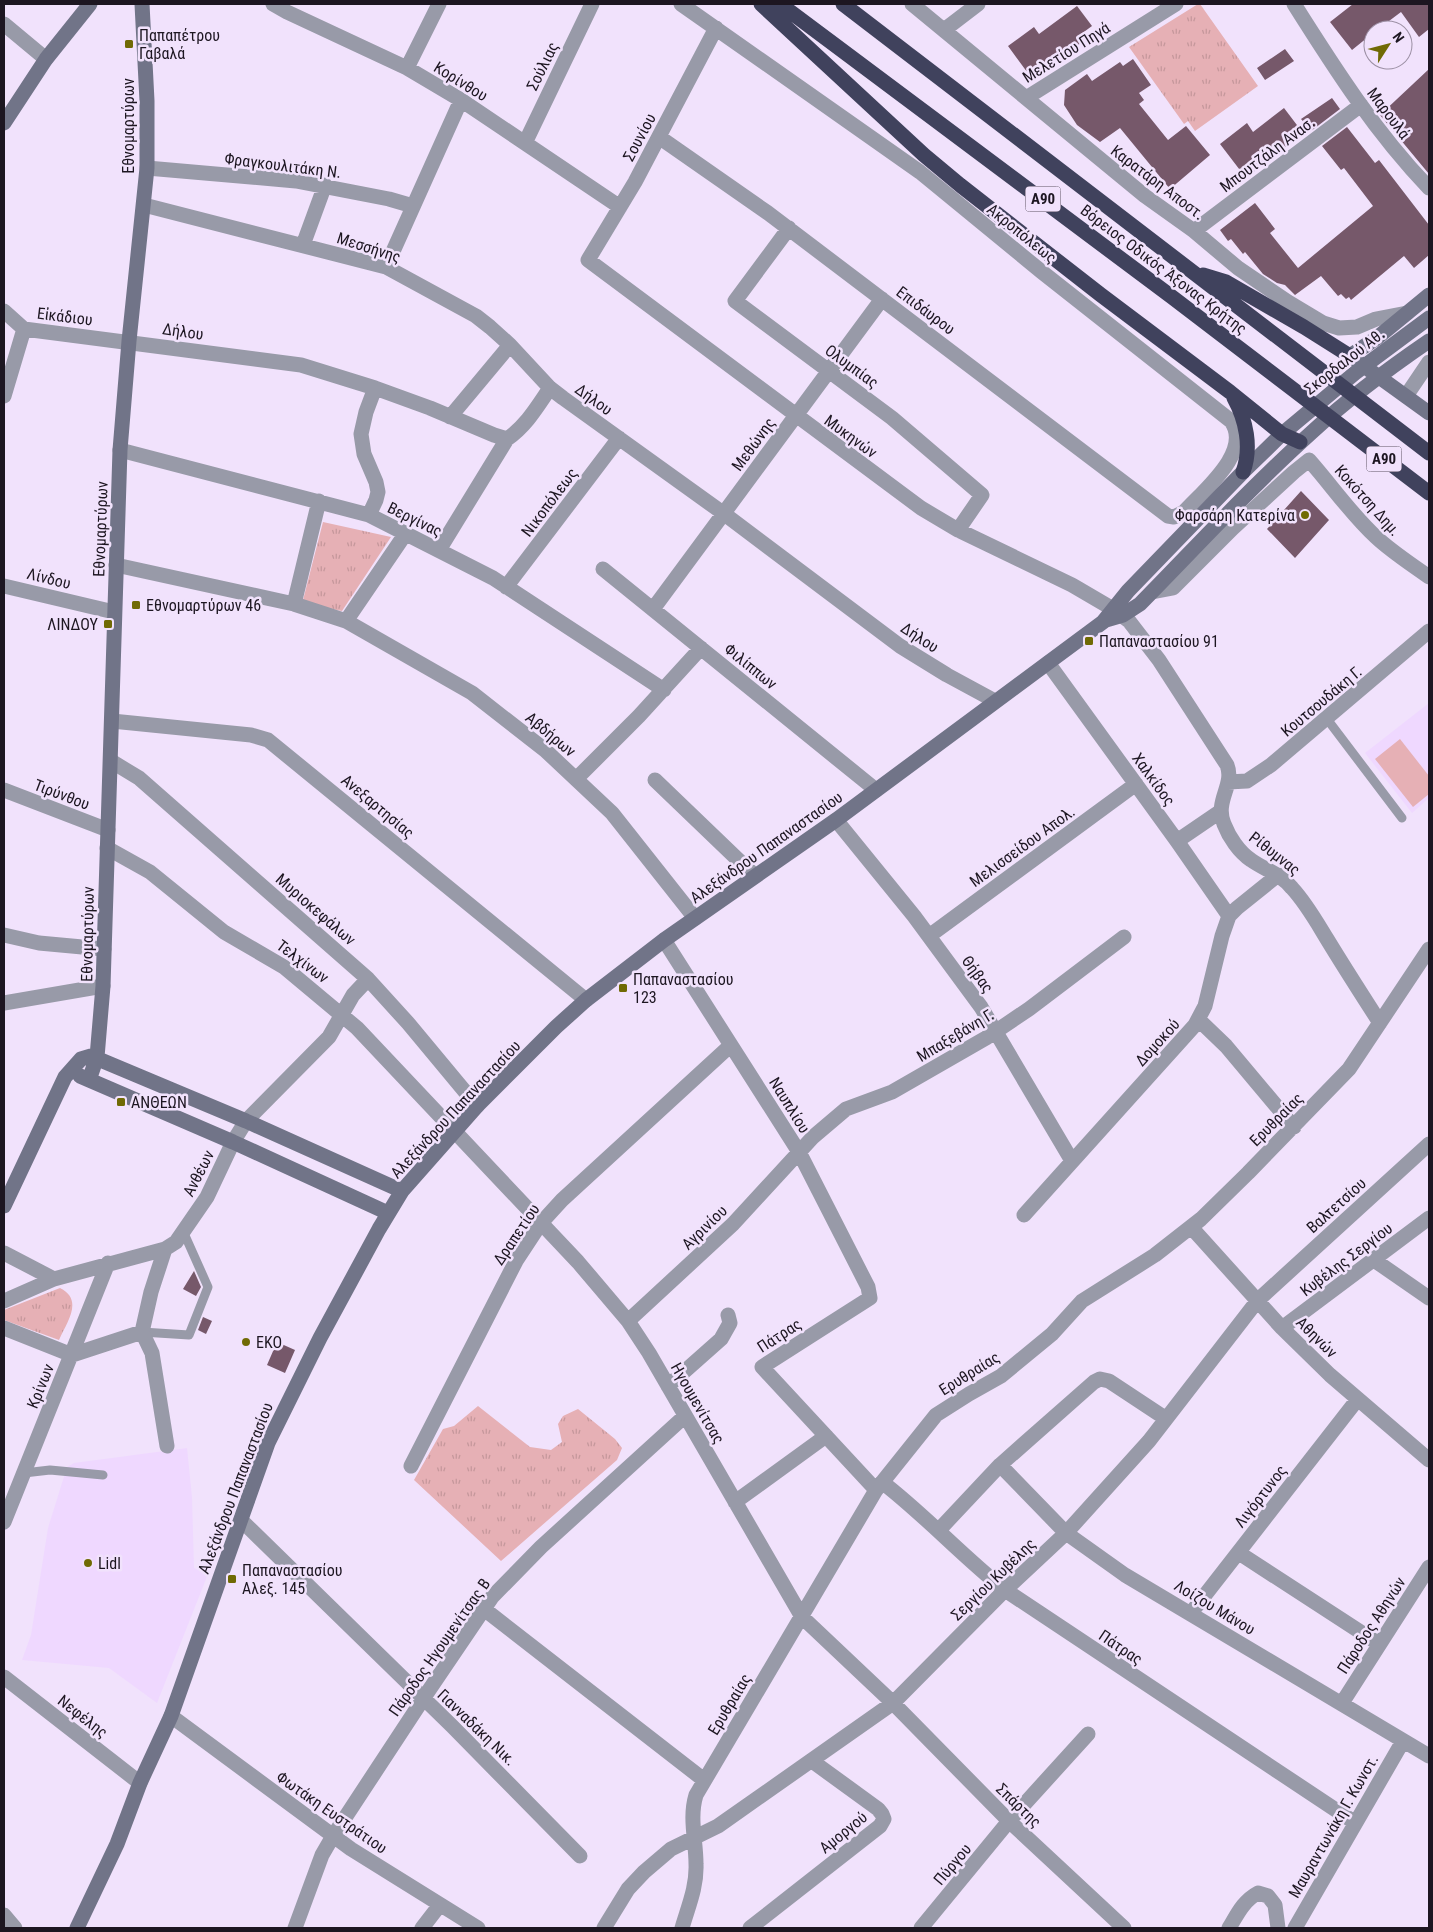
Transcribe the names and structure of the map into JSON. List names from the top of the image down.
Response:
{
  "streets": {
    "highway": ["Α90", "Βόρειος Οδικός Άξονας Κρήτης"],
    "main road": ["Εθνομαρτύρων", "Σκορδαλού Αθ.", "Αλεξάνδρου Παπαναστασίου"],
    "street": [
      "Μελετίου Πηγά",
      "Σούλιας",
      "Κορίνθου",
      "Μαρουλά",
      "Σουνίου",
      "Μπουτζάλη Ανασ.",
      "Φραγκουλιτάκη Ν.",
      "Καρατάρη Αποστ.",
      "Ακροπόλεως",
      "Μεσσήνης",
      "Επιδάυρου",
      "Εἰκάδιου",
      "Δήλου",
      "Ολυμπίας",
      "Μυκηνών",
      "Μεθώνης",
      "Κοκότση Δημ.",
      "Νικοπόλεως",
      "Βεργίνας",
      "Λίνδου",
      "Φιλίππων",
      "Κουτσουδάκη Γ.",
      "Αβδήρων",
      "Χαλκίδος",
      "Τιρύνθου",
      "Ανεξαρτησίας",
      "Μελισσείδου Απολ.",
      "Ρίθυμνας",
      "Μυριοκεφάλων",
      "Τελχίνων",
      "Θήβας",
      "Μπαξεβάνη Γ.",
      "Δομοκού",
      "Ναυπλίου",
      "Ερυθραίας",
      "Ανθέων",
      "Βαλτετσίου",
      "Αγρινίου",
      "Δραπετίου",
      "Κυβέλης Σεργίου",
      "Πάτρας",
      "Αθηνών",
      "Κρίνων",
      "Ηγουμενίτσας",
      "Λιγόρτυνος",
      "Σεργίου Κυβέλης",
      "Λοίζου Μάνου",
      "Πάροδος Αθηνών",
      "Πάροδος Ηγουμενίτσας Β",
      "Νεφέλης",
      "Γιανναδάκη Νικ.",
      "Σπάρτης",
      "Φωτάκη Ευστράτιου",
      "Μαυραντωνάκη Γ. Κωνστ.",
      "Αμοργού",
      "Πύργου"
    ]
  },
  "crossings": [
    ["Μελετίου Πηγά", "Καρατάρη Αποστ."],
    ["Σούλιας", "Κορίνθου"],
    ["Κορίνθου", "Σουνίου"],
    ["Μαρουλά", "Μπουτζάλη Ανασ."],
    ["Εθνομαρτύρων", "Φραγκουλιτάκη Ν."],
    ["Εθνομαρτύρων", "Μεσσήνης"],
    ["Εθνομαρτύρων", "Εἰκάδιου"],
    ["Εθνομαρτύρων", "Δήλου"],
    ["Εθνομαρτύρων", "Βεργίνας"],
    ["Εθνομαρτύρων", "Λίνδου"],
    ["Εθνομαρτύρων", "Τιρύνθου"],
    ["Εθνομαρτύρων", "Ανεξαρτησίας"],
    ["Εθνομαρτύρων", "Μυριοκεφάλων"],
    ["Εθνομαρτύρων", "Τελχίνων"],
    ["Σουνίου", "Ακροπόλεως"],
    ["Σουνίου", "Επιδάυρου"],
    ["Σουνίου", "Μυκηνών"],
    ["Μπουτζάλη Ανασ.", "Καρατάρη Αποστ."],
    ["Ακροπόλεως", "Επιδάυρου"],
    ["Μεσσήνης", "Δήλου"],
    ["Επιδάυρου", "Ολυμπίας"],
    ["Επιδάυρου", "Μεθώνης"],
    ["Εἰκάδιου", "Δήλου"],
    ["Δήλου", "Μεθώνης"],
    ["Δήλου", "Νικοπόλεως"],
    ["Δήλου", "Αλεξάνδρου Παπαναστασίου"],
    ["Σκορδαλού Αθ.", "Αλεξάνδρου Παπαναστασίου"],
    ["Ολυμπίας", "Μυκηνών"],
    ["Ολυμπίας", "Μεθώνης"],
    ["Μυκηνών", "Μεθώνης"],
    ["Μυκηνών", "Αλεξάνδρου Παπαναστασίου"],
    ["Μεθώνης", "Φιλίππων"],
    ["Κοκότση Δημ.", "Αλεξάνδρου Παπαναστασίου"],
    ["Νικοπόλεως", "Βεργίνας"],
    ["Φιλίππων", "Αλεξάνδρου Παπαναστασίου"],
    ["Αβδήρων", "Αλεξάνδρου Παπαναστασίου"],
    ["Χαλκίδος", "Μελισσείδου Απολ."],
    ["Χαλκίδος", "Αλεξάνδρου Παπαναστασίου"],
    ["Χαλκίδος", "Δομοκού"],
    ["Ανεξαρτησίας", "Αλεξάνδρου Παπαναστασίου"],
    ["Μελισσείδου Απολ.", "Θήβας"],
    ["Αλεξάνδρου Παπαναστασίου", "Μυριοκεφάλων"],
    ["Αλεξάνδρου Παπαναστασίου", "Τελχίνων"],
    ["Αλεξάνδρου Παπαναστασίου", "Θήβας"],
    ["Αλεξάνδρου Παπαναστασίου", "Ναυπλίου"],
    ["Αλεξάνδρου Παπαναστασίου", "Ηγουμενίτσας"],
    ["Αλεξάνδρου Παπαναστασίου", "Νεφέλης"],
    ["Αλεξάνδρου Παπαναστασίου", "Γιανναδάκη Νικ."],
    ["Αλεξάνδρου Παπαναστασίου", "Φωτάκη Ευστράτιου"],
    ["Ρίθυμνας", "Δομοκού"],
    ["Ρίθυμνας", "Ερυθραίας"],
    ["Μυριοκεφάλων", "Ανθέων"],
    ["Τελχίνων", "Ανθέων"],
    ["Τελχίνων", "Ηγουμενίτσας"],
    ["Θήβας", "Μπαξεβάνη Γ."],
    ["Θήβας", "Δομοκού"],
    ["Μπαξεβάνη Γ.", "Ναυπλίου"],
    ["Μπαξεβάνη Γ.", "Αγρινίου"],
    ["Ναυπλίου", "Αγρινίου"],
    ["Ναυπλίου", "Δραπετίου"],
    ["Ναυπλίου", "Πάτρας"],
    ["Ερυθραίας", "Πάτρας"],
    ["Ερυθραίας", "Αθηνών"],
    ["Ερυθραίας", "Ηγουμενίτσας"],
    ["Ερυθραίας", "Σεργίου Κυβέλης"],
    ["Βαλτετσίου", "Αθηνών"],
    ["Βαλτετσίου", "Σεργίου Κυβέλης"],
    ["Αγρινίου", "Ηγουμενίτσας"],
    ["Δραπετίου", "Ηγουμενίτσας"],
    ["Κυβέλης Σεργίου", "Αθηνών"],
    ["Πάτρας", "Σεργίου Κυβέλης"],
    ["Πάτρας", "Μαυραντωνάκη Γ. Κωνστ."],
    ["Αθηνών", "Λιγόρτυνος"],
    ["Αθηνών", "Σεργίου Κυβέλης"],
    ["Ηγουμενίτσας", "Σεργίου Κυβέλης"],
    ["Ηγουμενίτσας", "Πάροδος Ηγουμενίτσας Β"],
    ["Ηγουμενίτσας", "Σπάρτης"],
    ["Λιγόρτυνος", "Λοίζου Μάνου"],
    ["Σεργίου Κυβέλης", "Λοίζου Μάνου"],
    ["Σεργίου Κυβέλης", "Σπάρτης"],
    ["Σεργίου Κυβέλης", "Αμοργού"],
    ["Λοίζου Μάνου", "Πάροδος Αθηνών"],
    ["Λοίζου Μάνου", "Μαυραντωνάκη Γ. Κωνστ."],
    ["Πάροδος Ηγουμενίτσας Β", "Γιανναδάκη Νικ."],
    ["Πάροδος Ηγουμενίτσας Β", "Φωτάκη Ευστράτιου"],
    ["Σπάρτης", "Πύργου"]
  ],
  "places": {
    "transit": [
      "Παπαπέτρου Γαβαλά",
      "Εθνομαρτύρων 46",
      "ΛΙΝΔΟΥ",
      "Παπαναστασίου 91",
      "Παπαναστασίου 123",
      "ΑΝΘΕΩΝ",
      "Παπαναστασίου Αλεξ. 145"
    ],
    "other": ["Φαρσάρη Κατερίνα", "EKO", "Lidl"]
  },
  "north": "top right"
}
